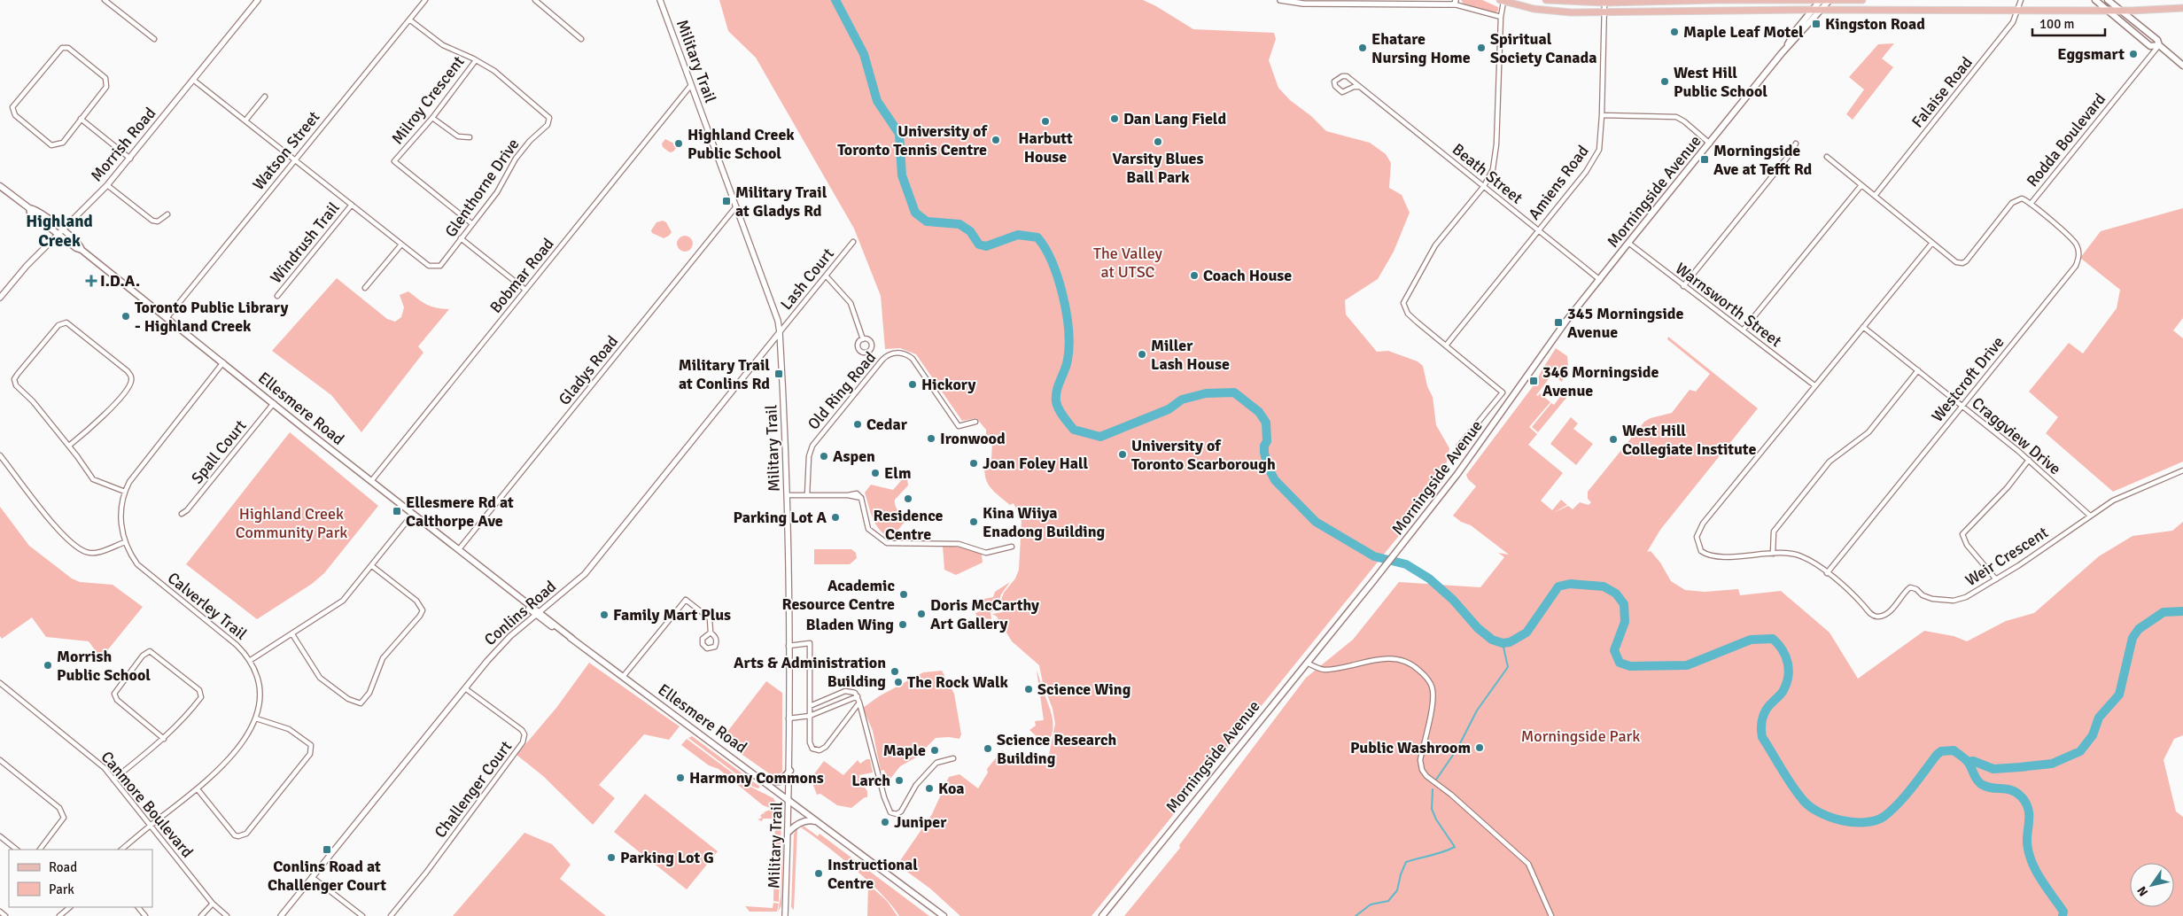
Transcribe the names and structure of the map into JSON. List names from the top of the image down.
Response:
{
  "streets": {
    "main road": ["Morningside Avenue", "Ellesmere Road"],
    "street": [
      "Military Trail",
      "Falaise Road",
      "Milroy Crescent",
      "Rodda Boulevard",
      "Morrish Road",
      "Watson Street",
      "Beath Street",
      "Amiens Road",
      "Glenthorne Drive",
      "Windrush Trail",
      "Bobmar Road",
      "Lash Court",
      "Warnsworth Street",
      "Gladys Road",
      "Westcroft Drive",
      "Old Ring Road",
      "Craggview Drive",
      "Spall Court",
      "Weir Crescent",
      "Calverley Trail",
      "Conlins Road",
      "Challenger Court",
      "Canmore Boulevard"
    ]
  },
  "crossings": [
    ["Military Trail", "Bobmar Road"],
    ["Military Trail", "Lash Court"],
    ["Military Trail", "Gladys Road"],
    ["Military Trail", "Ellesmere Road"],
    ["Military Trail", "Conlins Road"],
    ["Falaise Road", "Rodda Boulevard"],
    ["Milroy Crescent", "Glenthorne Drive"],
    ["Rodda Boulevard", "Westcroft Drive"],
    ["Rodda Boulevard", "Weir Crescent"],
    ["Morrish Road", "Glenthorne Drive"],
    ["Morrish Road", "Ellesmere Road"],
    ["Watson Street", "Glenthorne Drive"],
    ["Watson Street", "Ellesmere Road"],
    ["Beath Street", "Amiens Road"],
    ["Beath Street", "Morningside Avenue"],
    ["Glenthorne Drive", "Windrush Trail"],
    ["Morningside Avenue", "Warnsworth Street"],
    ["Bobmar Road", "Ellesmere Road"],
    ["Lash Court", "Conlins Road"],
    ["Warnsworth Street", "Weir Crescent"],
    ["Gladys Road", "Ellesmere Road"],
    ["Westcroft Drive", "Craggview Drive"],
    ["Westcroft Drive", "Weir Crescent"],
    ["Ellesmere Road", "Spall Court"],
    ["Ellesmere Road", "Calverley Trail"],
    ["Ellesmere Road", "Conlins Road"],
    ["Craggview Drive", "Weir Crescent"],
    ["Calverley Trail", "Canmore Boulevard"],
    ["Conlins Road", "Challenger Court"]
  ],
  "districts": ["Highland Creek"],
  "parks": ["The Valley at UTSC", "Highland Creek Community Park", "Morningside Park"],
  "places": {
    "transit": [
      "Kingston Road",
      "Morningside Ave at Tefft Rd",
      "Military Trail at Gladys Rd",
      "345 Morningside Avenue",
      "Military Trail at Conlins Rd",
      "346 Morningside Avenue",
      "Ellesmere Rd at Calthorpe Ave",
      "Conlins Road at Challenger Court"
    ],
    "other": [
      "Maple Leaf Motel",
      "Ehatare Nursing Home",
      "Spiritual Society Canada",
      "Eggsmart",
      "West Hill Public School",
      "Dan Lang Field",
      "Harbutt House",
      "University of Toronto Tennis Centre",
      "Varsity Blues Ball Park",
      "Highland Creek Public School",
      "Coach House",
      "Toronto Public Library - Highland Creek",
      "Miller Lash House",
      "Hickory",
      "Cedar",
      "Ironwood",
      "West Hill Collegiate Institute",
      "University of Toronto Scarborough",
      "Aspen",
      "Joan Foley Hall",
      "Elm",
      "Residence Centre",
      "Parking Lot A",
      "Kina Wiiya Enadong Building",
      "Academic Resource Centre",
      "Doris McCarthy Art Gallery",
      "Family Mart Plus",
      "Bladen Wing",
      "Morrish Public School",
      "Arts & Administration Building",
      "The Rock Walk",
      "Science Wing",
      "Public Washroom",
      "Science Research Building",
      "Maple",
      "Harmony Commons",
      "Larch",
      "Koa",
      "Juniper",
      "Parking Lot G",
      "Instructional Centre"
    ],
    "health": ["I.D.A."]
  },
  "legend": ["Road", "Park"],
  "scale_bar": "100 m",
  "north": "bottom left"
}
